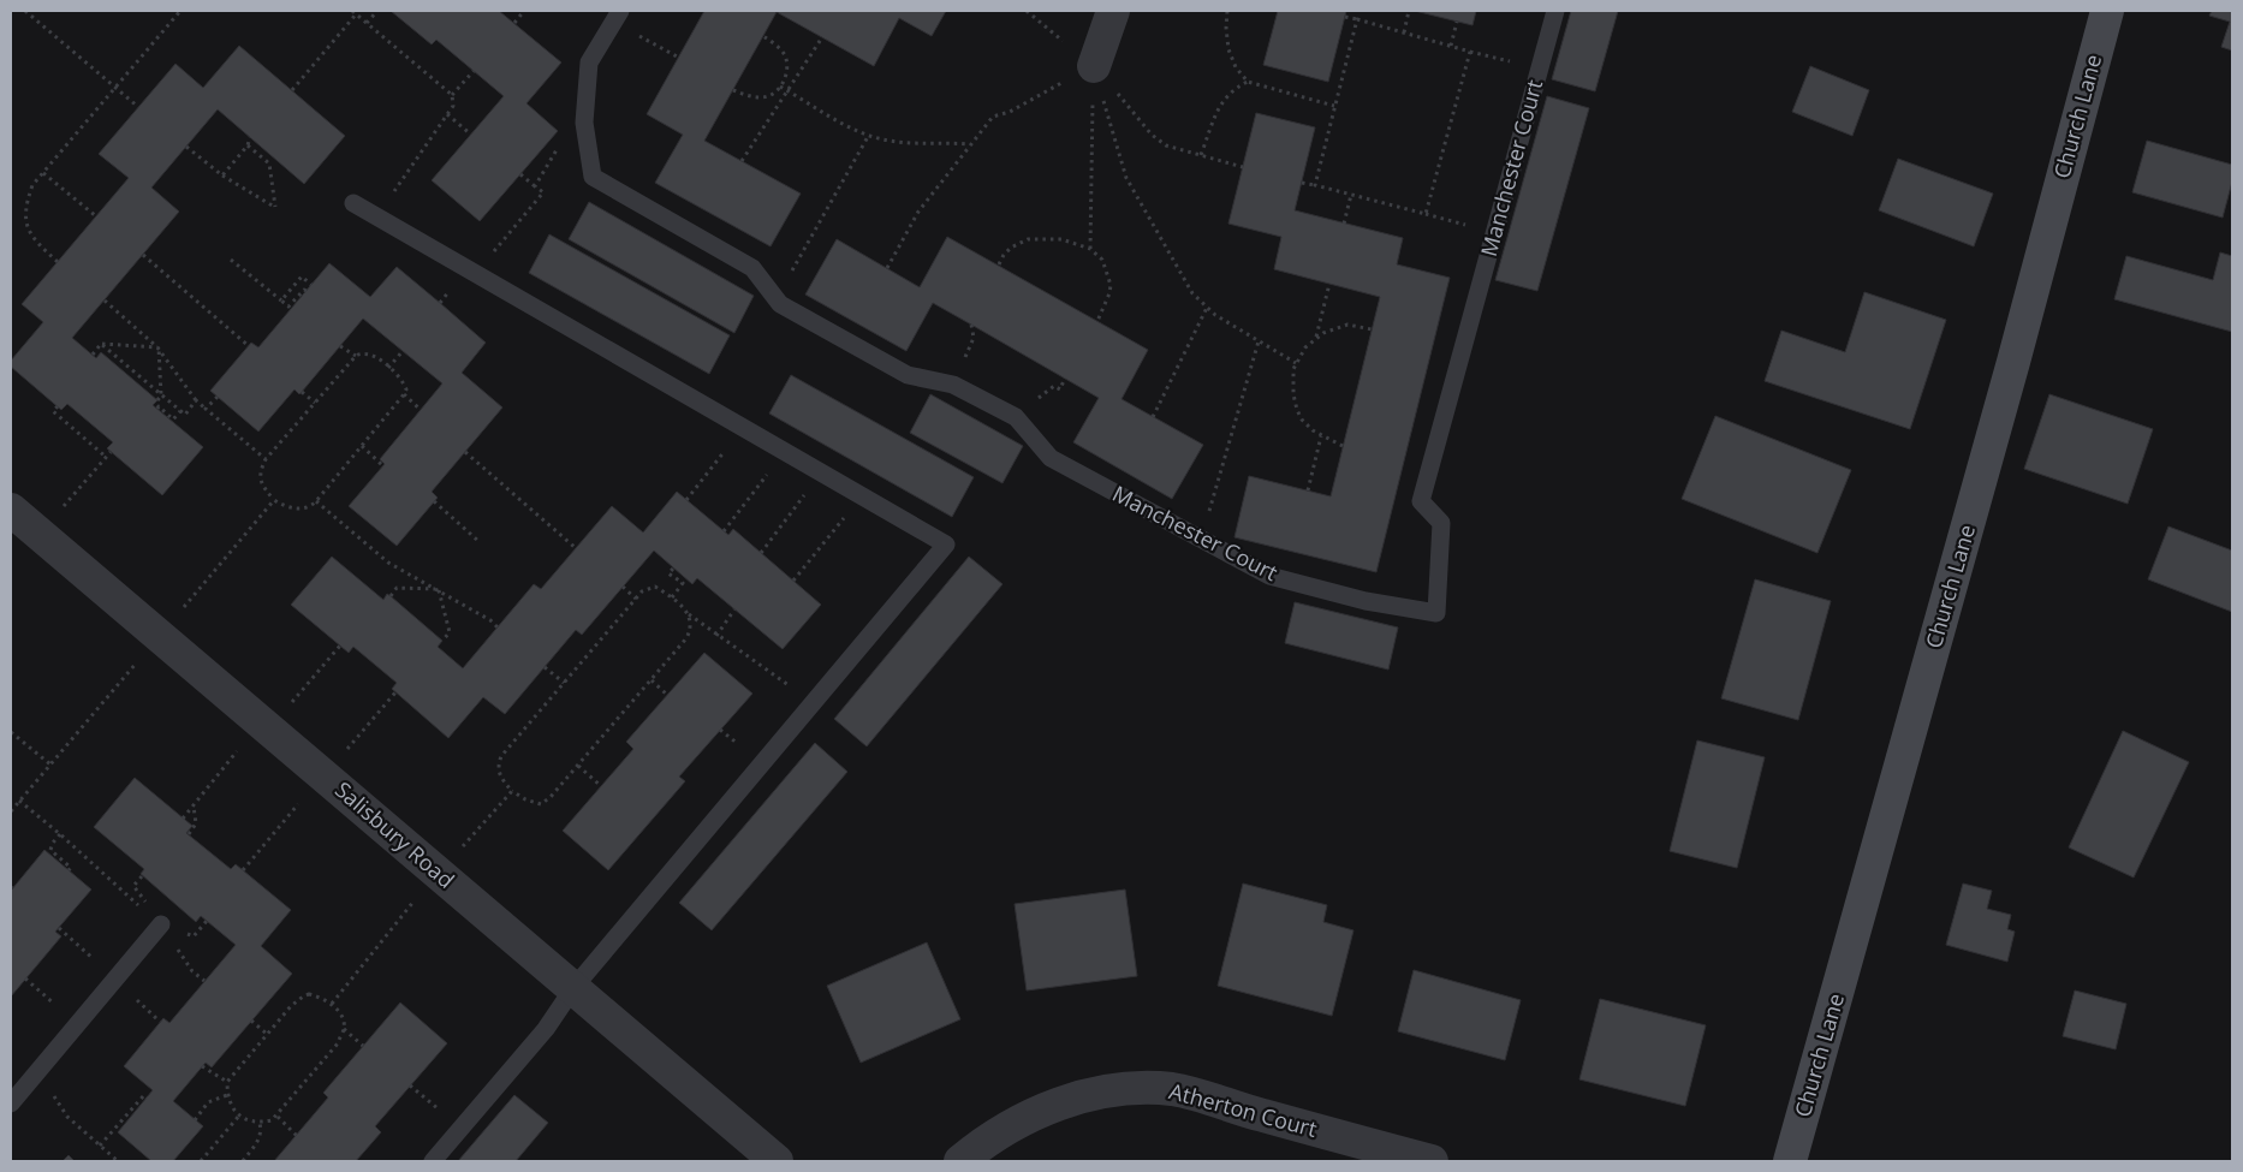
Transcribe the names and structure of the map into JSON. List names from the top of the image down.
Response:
{
  "streets": {
    "street": ["Church Lane", "Salisbury Road", "Atherton Court"],
    "lane": ["Manchester Court"]
  }
}
